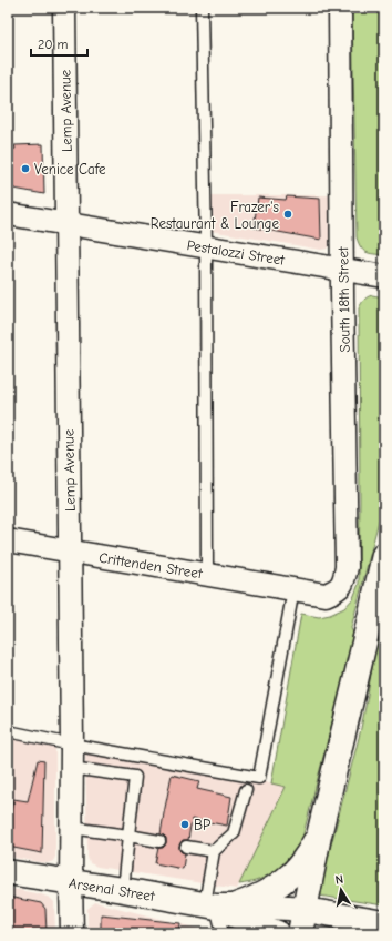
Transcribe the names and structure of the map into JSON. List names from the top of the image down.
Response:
{
  "streets": {
    "main road": ["Arsenal Street"],
    "street": [
      "Lemp Avenue",
      "Pestalozzi Street",
      "South 18th Street",
      "Crittenden Street"
    ]
  },
  "crossings": [
    ["Lemp Avenue", "Pestalozzi Street"],
    ["Lemp Avenue", "Crittenden Street"],
    ["Lemp Avenue", "Arsenal Street"],
    ["Pestalozzi Street", "South 18th Street"],
    ["South 18th Street", "Crittenden Street"]
  ],
  "places": ["Venice Cafe", "Frazer's Restaurant & Lounge", "BP"],
  "scale_bar": "20 m",
  "north": "top"
}
